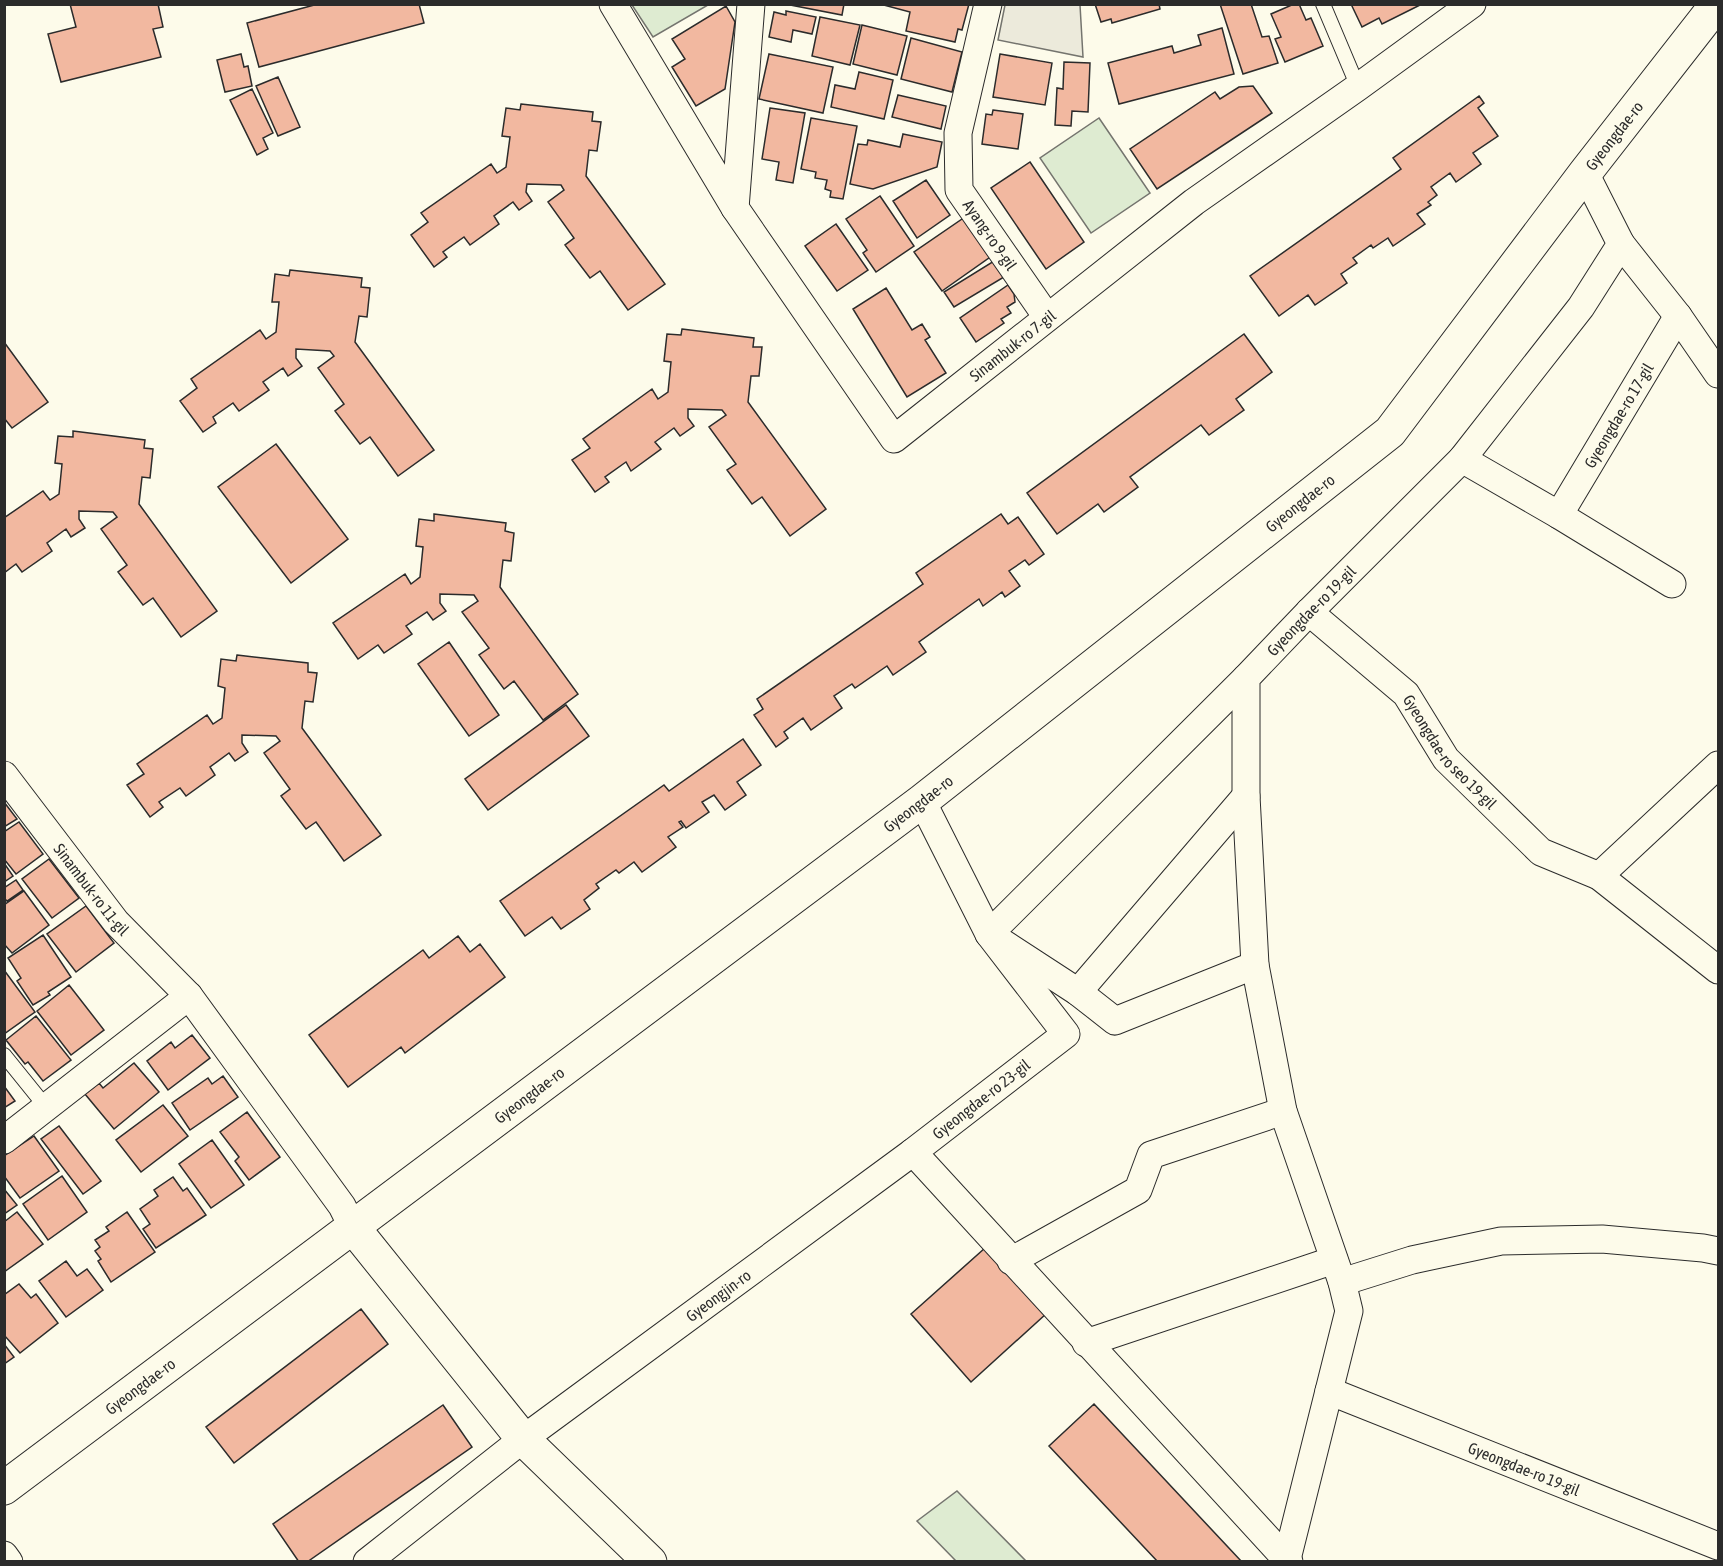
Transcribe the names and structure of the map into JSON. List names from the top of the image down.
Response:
{
  "streets": {
    "main road": ["Gyeongdae-ro"],
    "street": [
      "Ayang-ro 9-gil",
      "Sinambuk-ro 7-gil",
      "Gyeongdae-ro 17-gil",
      "Gyeongdae-ro 19-gil",
      "Gyeongdae-ro seo 19-gil",
      "Sinambuk-ro 11-gil",
      "Gyeongdae-ro 23-gil",
      "Gyeongjin-ro"
    ]
  },
  "crossings": [
    ["Gyeongdae-ro", "Sinambuk-ro 11-gil"],
    ["Gyeongdae-ro", "Gyeongdae-ro 23-gil"],
    ["Ayang-ro 9-gil", "Sinambuk-ro 7-gil"],
    ["Gyeongdae-ro 19-gil", "Gyeongdae-ro seo 19-gil"],
    ["Gyeongdae-ro 23-gil", "Gyeongjin-ro"]
  ]
}
